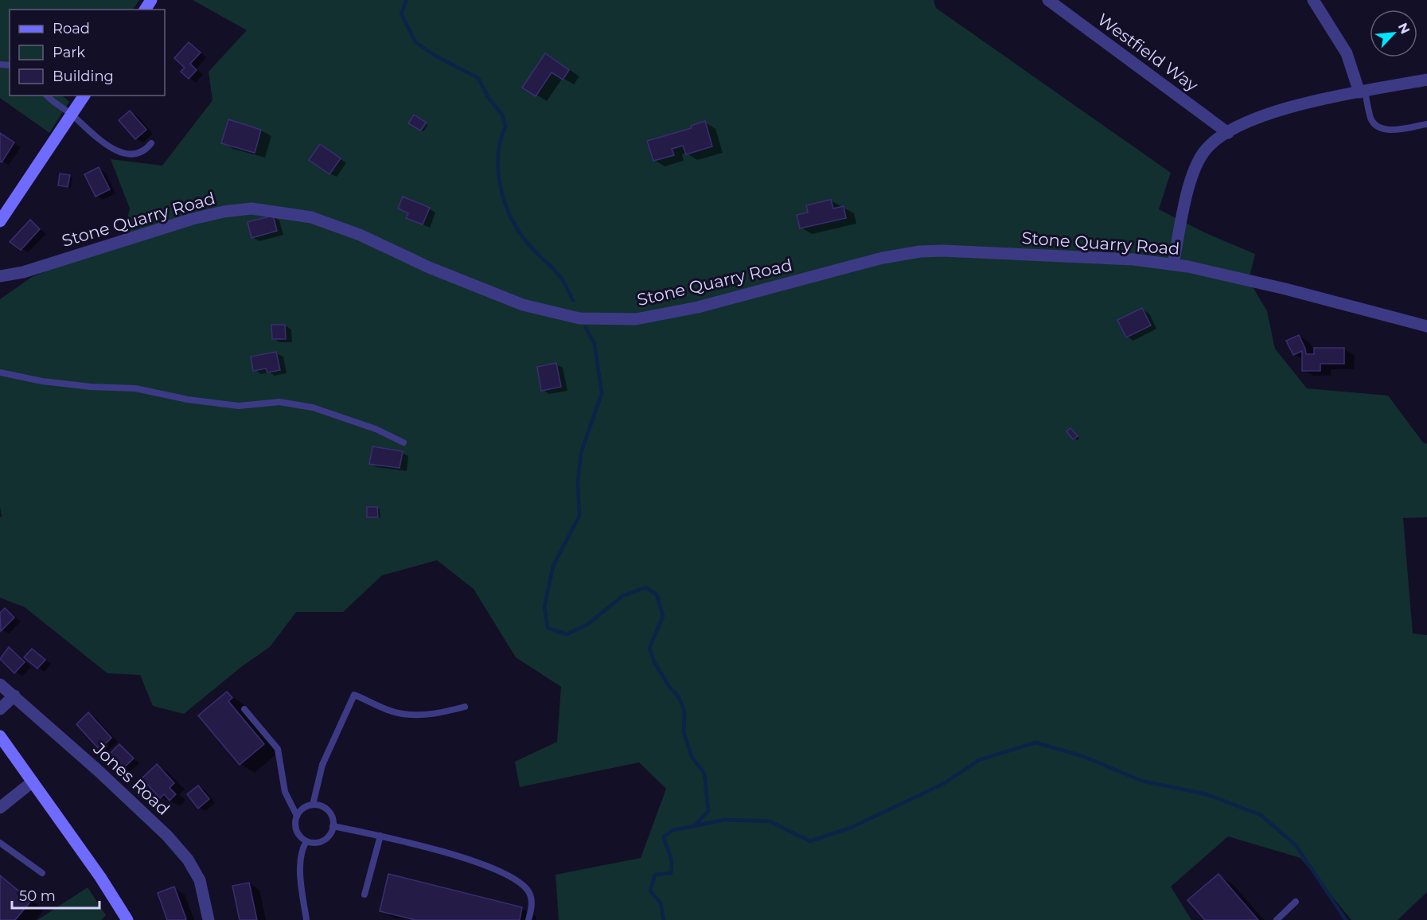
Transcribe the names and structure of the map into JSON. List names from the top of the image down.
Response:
{
  "streets": {
    "street": ["Westfield Way", "Stone Quarry Road", "Jones Road"]
  },
  "legend": ["Road", "Park", "Building"],
  "scale_bar": "50 m",
  "north": "top right"
}
